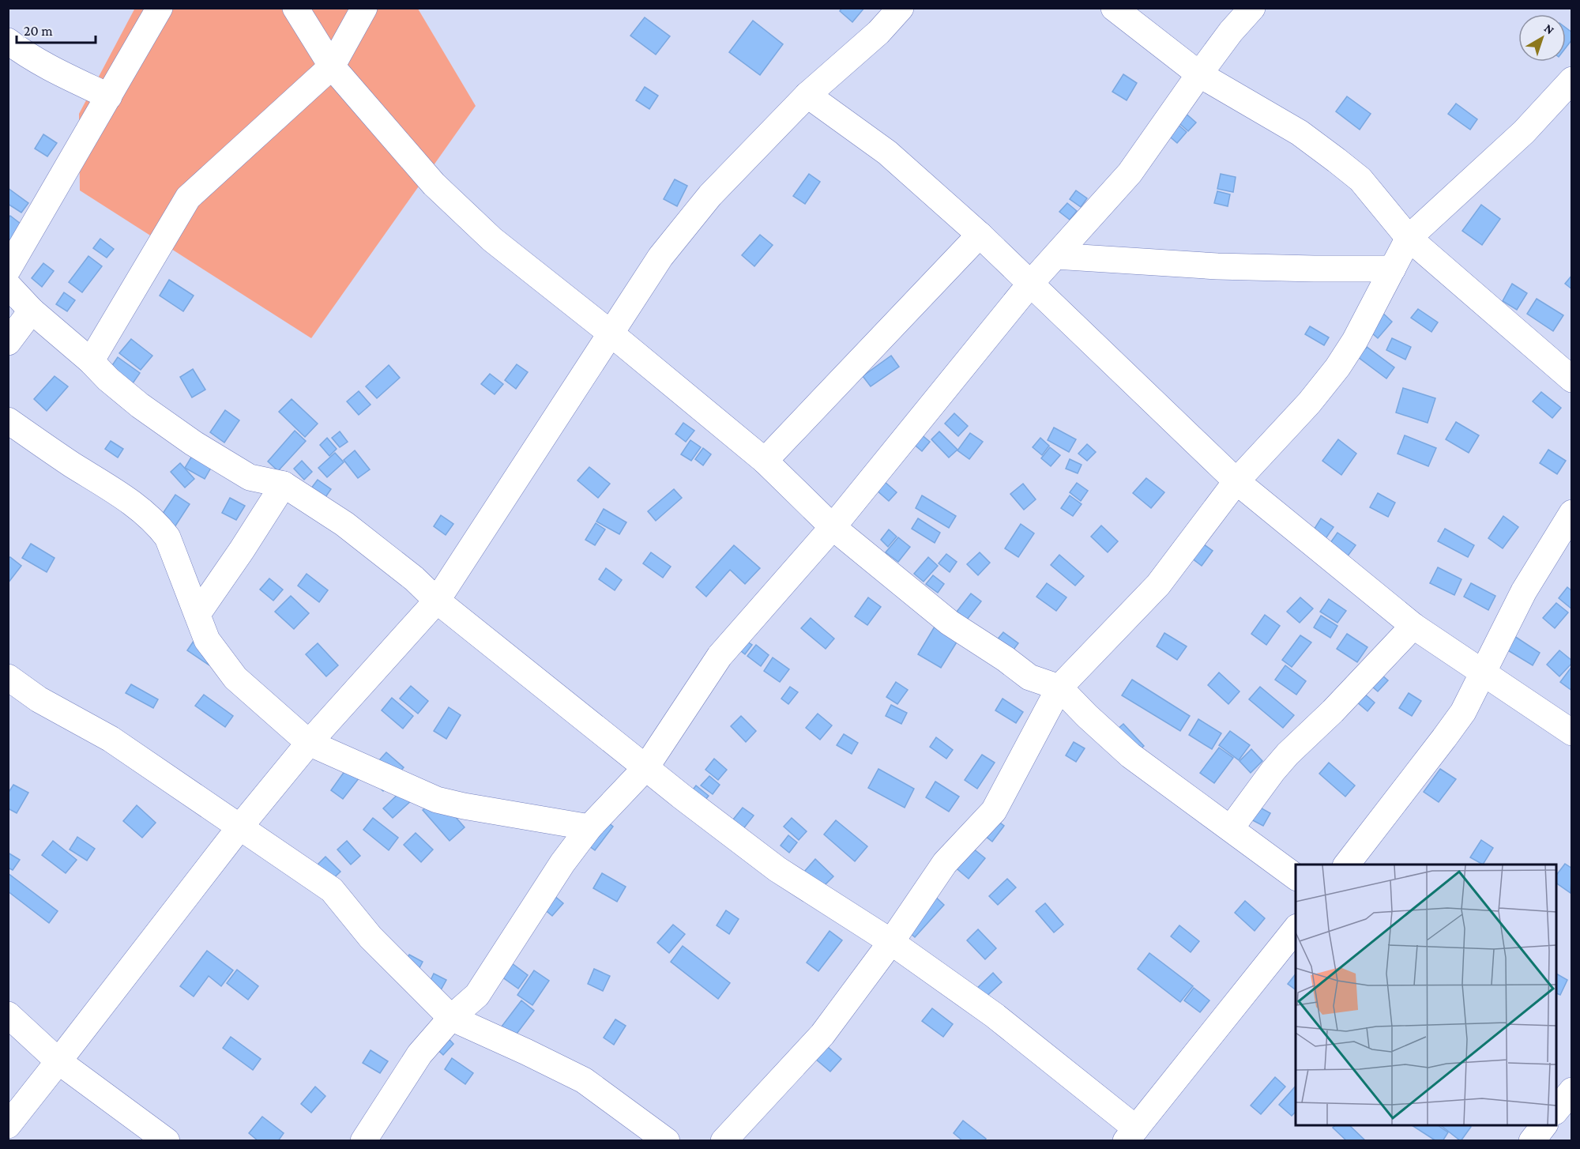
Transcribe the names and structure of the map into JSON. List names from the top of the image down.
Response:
{
  "scale_bar": "20 m",
  "north": "top right"
}
